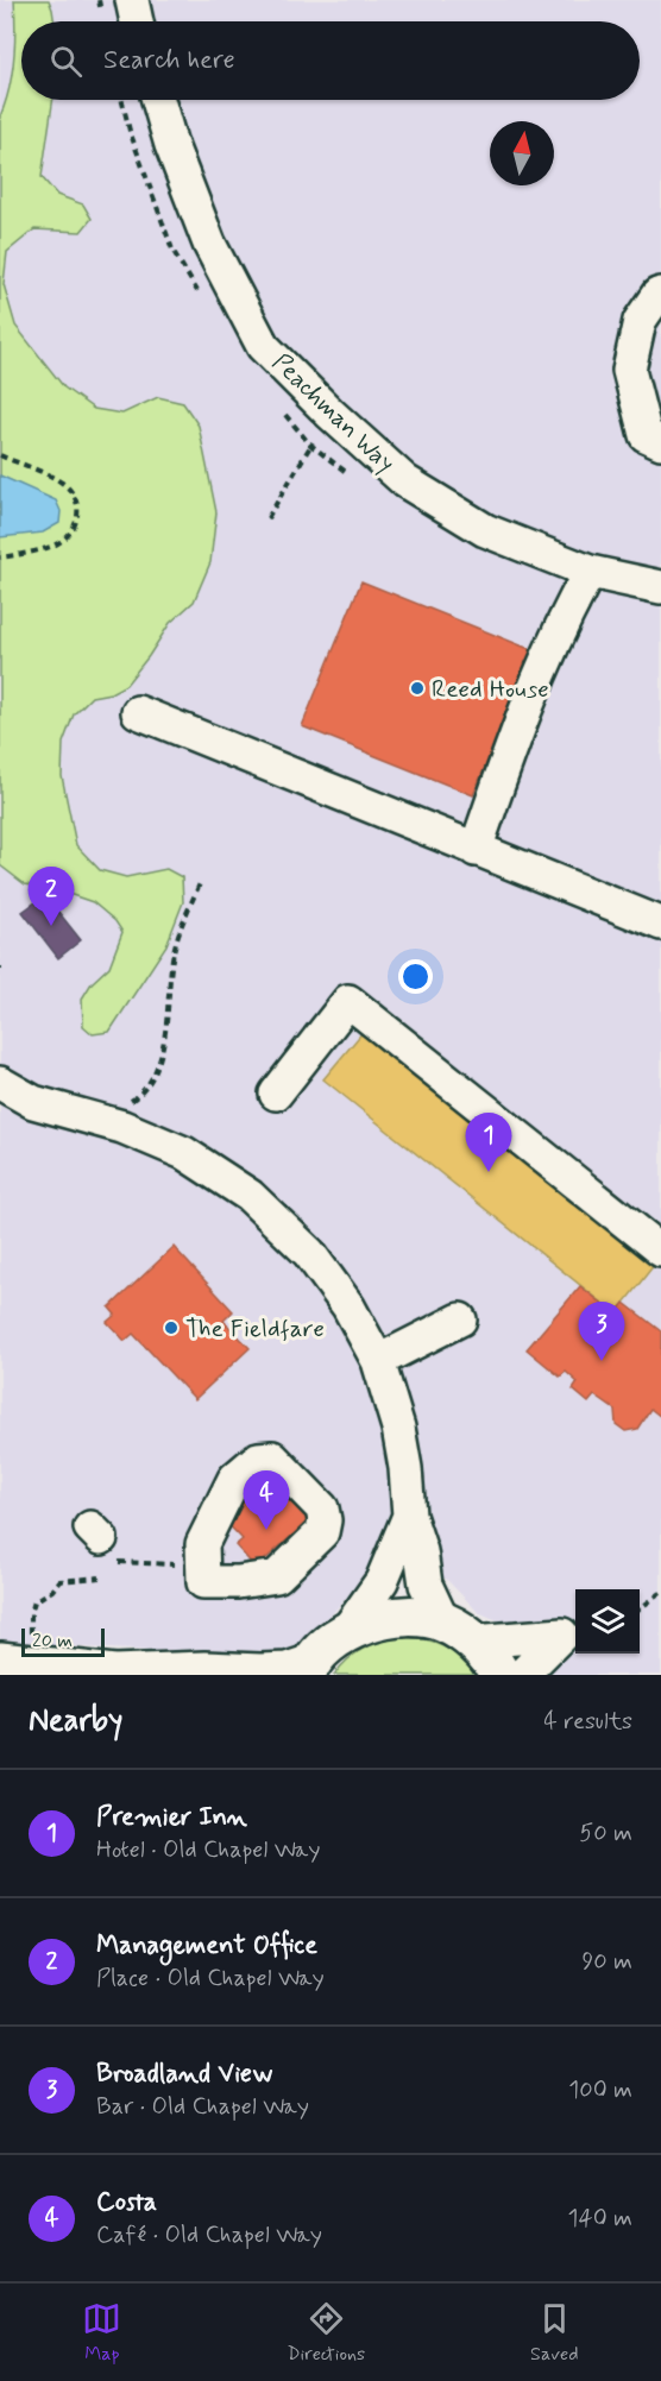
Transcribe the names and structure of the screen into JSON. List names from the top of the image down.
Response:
{
  "streets": {
    "street": ["Peachman Way"]
  },
  "places": ["Reed House", "The Fieldfare"],
  "scale_bar": "20 m",
  "north": "top",
  "page": {
    "search": "Search here",
    "pins": [
      "2",
      "1",
      "3",
      "4"
    ],
    "scale": "20 m",
    "heading": ["Nearby", "4 results"],
    "list": [
      {
        "mark": "1",
        "name": "Premier Inn",
        "note": "Hotel · Old Chapel Way",
        "value": "50 m"
      },
      {
        "mark": "2",
        "name": "Management Office",
        "note": "Place · Old Chapel Way",
        "value": "90 m"
      },
      {
        "mark": "3",
        "name": "Broadland View",
        "note": "Bar · Old Chapel Way",
        "value": "100 m"
      },
      {
        "mark": "4",
        "name": "Costa",
        "note": "Café · Old Chapel Way",
        "value": "140 m"
      }
    ],
    "nav": ["Map", "Directions", "Saved"]
  }
}
